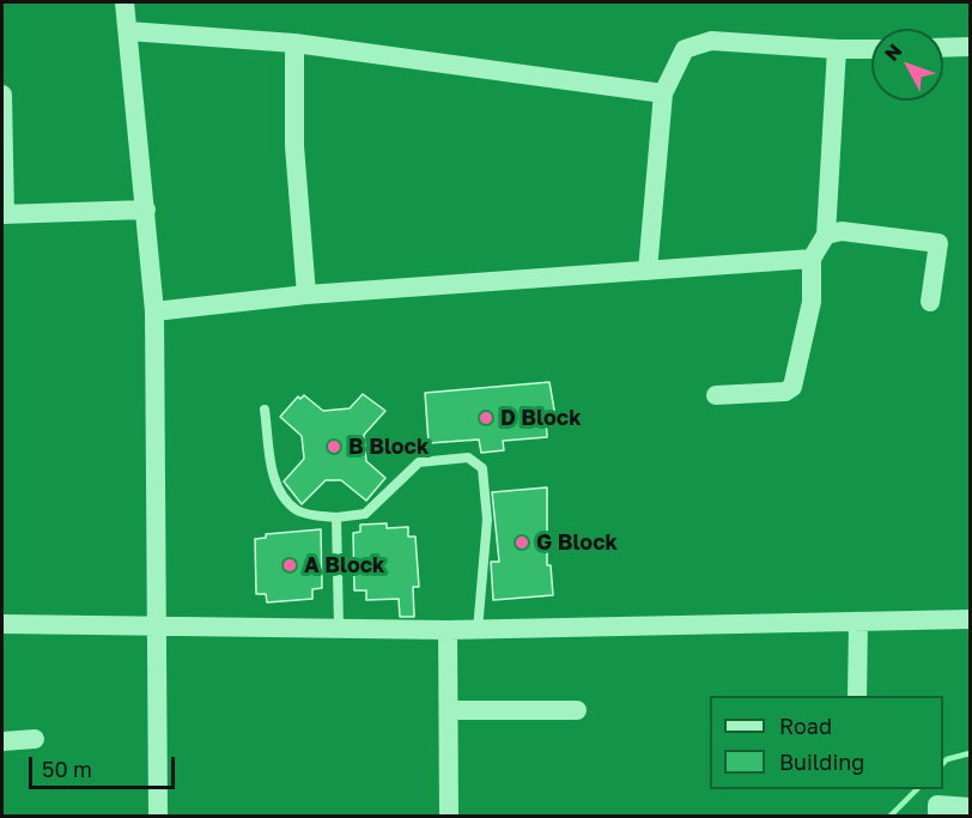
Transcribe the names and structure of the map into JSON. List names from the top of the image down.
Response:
{
  "places": [
    "D Block",
    "B Block",
    "G Block",
    "A Block"
  ],
  "legend": ["Road", "Building"],
  "scale_bar": "50 m",
  "north": "top left"
}
